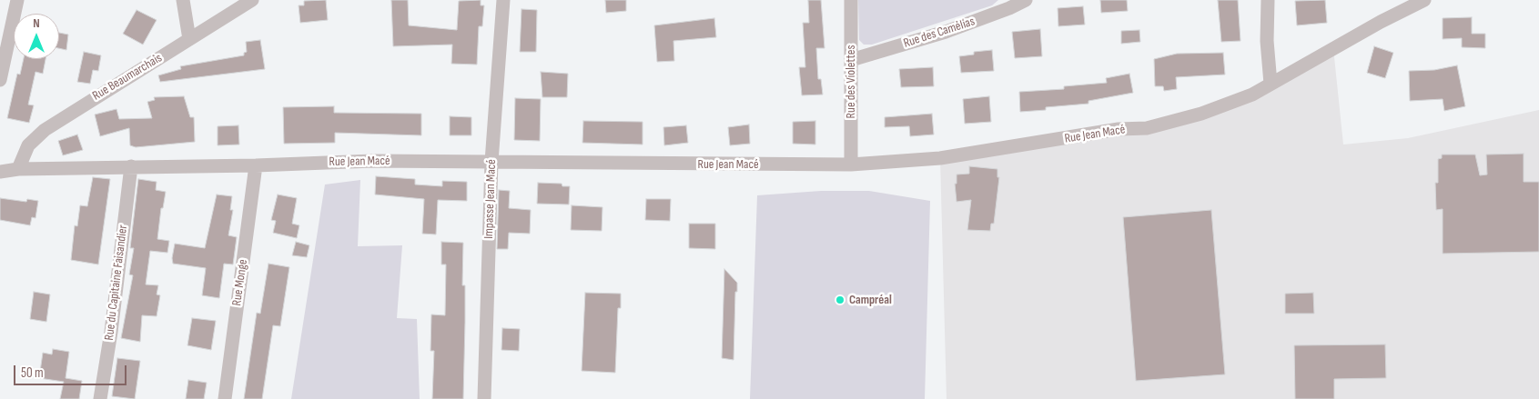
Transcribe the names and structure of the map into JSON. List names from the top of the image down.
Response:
{
  "streets": {
    "street": [
      "Rue des Camélias",
      "Rue Beaumarchais",
      "Rue des Violettes",
      "Rue Jean Macé",
      "Impasse Jean Macé",
      "Rue du Capitaine Faisandier",
      "Rue Monge"
    ]
  },
  "crossings": [
    ["Rue des Camélias", "Rue des Violettes"],
    ["Rue Beaumarchais", "Rue Jean Macé"],
    ["Rue des Violettes", "Rue Jean Macé"],
    ["Rue Jean Macé", "Impasse Jean Macé"],
    ["Rue Jean Macé", "Rue du Capitaine Faisandier"],
    ["Rue Jean Macé", "Rue Monge"]
  ],
  "places": ["Campréal"],
  "scale_bar": "50 m",
  "north": "top"
}
